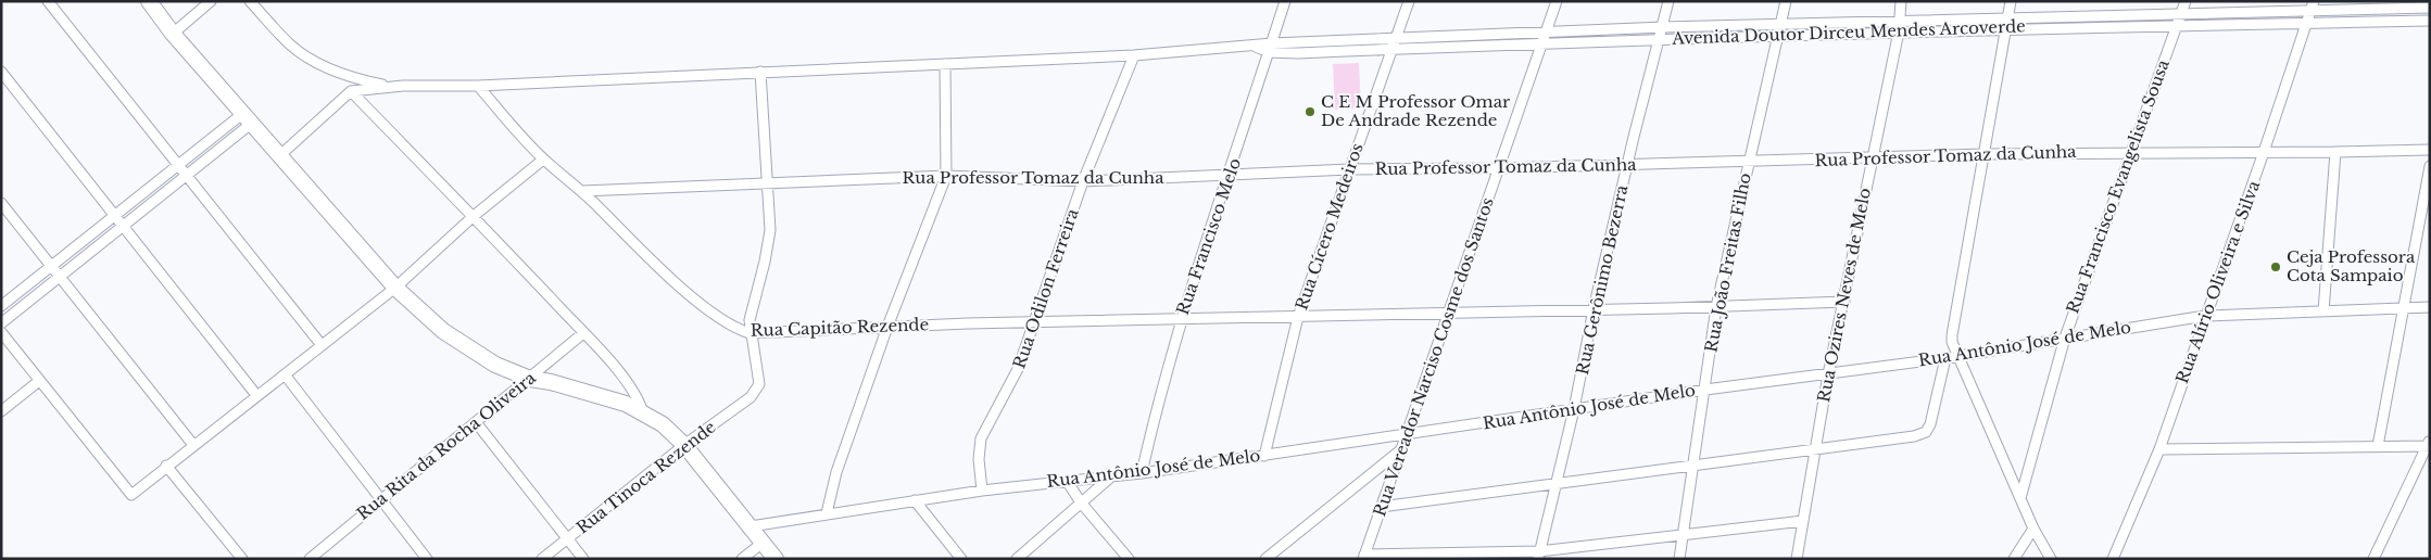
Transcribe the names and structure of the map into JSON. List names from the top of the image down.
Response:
{
  "streets": {
    "street": [
      "Avenida Doutor Dirceu Mendes Arcoverde",
      "Rua Professor Tomaz da Cunha",
      "Rua Francisco Evangelista Sousa",
      "Rua Cícero Medeiros",
      "Rua Francisco Melo",
      "Rua João Freitas Filho",
      "Rua Gerônimo Bezerra",
      "Rua Alírio Oliveira e Silva",
      "Rua Odilon Ferreira",
      "Rua Ozires Neves de Melo",
      "Rua Capitão Rezende",
      "Rua Antônio José de Melo",
      "Rua Vereador Narciso Cosme dos Santos",
      "Rua Rita da Rocha Oliveira",
      "Rua Tinoca Rezende"
    ]
  },
  "crossings": [
    ["Avenida Doutor Dirceu Mendes Arcoverde", "Rua Francisco Evangelista Sousa"],
    ["Avenida Doutor Dirceu Mendes Arcoverde", "Rua Cícero Medeiros"],
    ["Avenida Doutor Dirceu Mendes Arcoverde", "Rua Francisco Melo"],
    ["Avenida Doutor Dirceu Mendes Arcoverde", "Rua João Freitas Filho"],
    ["Avenida Doutor Dirceu Mendes Arcoverde", "Rua Gerônimo Bezerra"],
    ["Avenida Doutor Dirceu Mendes Arcoverde", "Rua Alírio Oliveira e Silva"],
    ["Avenida Doutor Dirceu Mendes Arcoverde", "Rua Ozires Neves de Melo"],
    ["Avenida Doutor Dirceu Mendes Arcoverde", "Rua Vereador Narciso Cosme dos Santos"],
    ["Rua Professor Tomaz da Cunha", "Rua Francisco Evangelista Sousa"],
    ["Rua Professor Tomaz da Cunha", "Rua Cícero Medeiros"],
    ["Rua Professor Tomaz da Cunha", "Rua Francisco Melo"],
    ["Rua Professor Tomaz da Cunha", "Rua João Freitas Filho"],
    ["Rua Professor Tomaz da Cunha", "Rua Gerônimo Bezerra"],
    ["Rua Professor Tomaz da Cunha", "Rua Alírio Oliveira e Silva"],
    ["Rua Professor Tomaz da Cunha", "Rua Odilon Ferreira"],
    ["Rua Professor Tomaz da Cunha", "Rua Ozires Neves de Melo"],
    ["Rua Professor Tomaz da Cunha", "Rua Capitão Rezende"],
    ["Rua Professor Tomaz da Cunha", "Rua Vereador Narciso Cosme dos Santos"],
    ["Rua Francisco Evangelista Sousa", "Rua Antônio José de Melo"],
    ["Rua Cícero Medeiros", "Rua Capitão Rezende"],
    ["Rua Cícero Medeiros", "Rua Antônio José de Melo"],
    ["Rua Francisco Melo", "Rua Capitão Rezende"],
    ["Rua Francisco Melo", "Rua Antônio José de Melo"],
    ["Rua João Freitas Filho", "Rua Capitão Rezende"],
    ["Rua João Freitas Filho", "Rua Antônio José de Melo"],
    ["Rua Gerônimo Bezerra", "Rua Capitão Rezende"],
    ["Rua Gerônimo Bezerra", "Rua Antônio José de Melo"],
    ["Rua Alírio Oliveira e Silva", "Rua Antônio José de Melo"],
    ["Rua Odilon Ferreira", "Rua Capitão Rezende"],
    ["Rua Odilon Ferreira", "Rua Antônio José de Melo"],
    ["Rua Ozires Neves de Melo", "Rua Capitão Rezende"],
    ["Rua Ozires Neves de Melo", "Rua Antônio José de Melo"],
    ["Rua Capitão Rezende", "Rua Vereador Narciso Cosme dos Santos"],
    ["Rua Capitão Rezende", "Rua Tinoca Rezende"],
    ["Rua Antônio José de Melo", "Rua Vereador Narciso Cosme dos Santos"]
  ],
  "places": ["C E M Professor Omar De Andrade Rezende", "Ceja Professora Cota Sampaio"]
}
